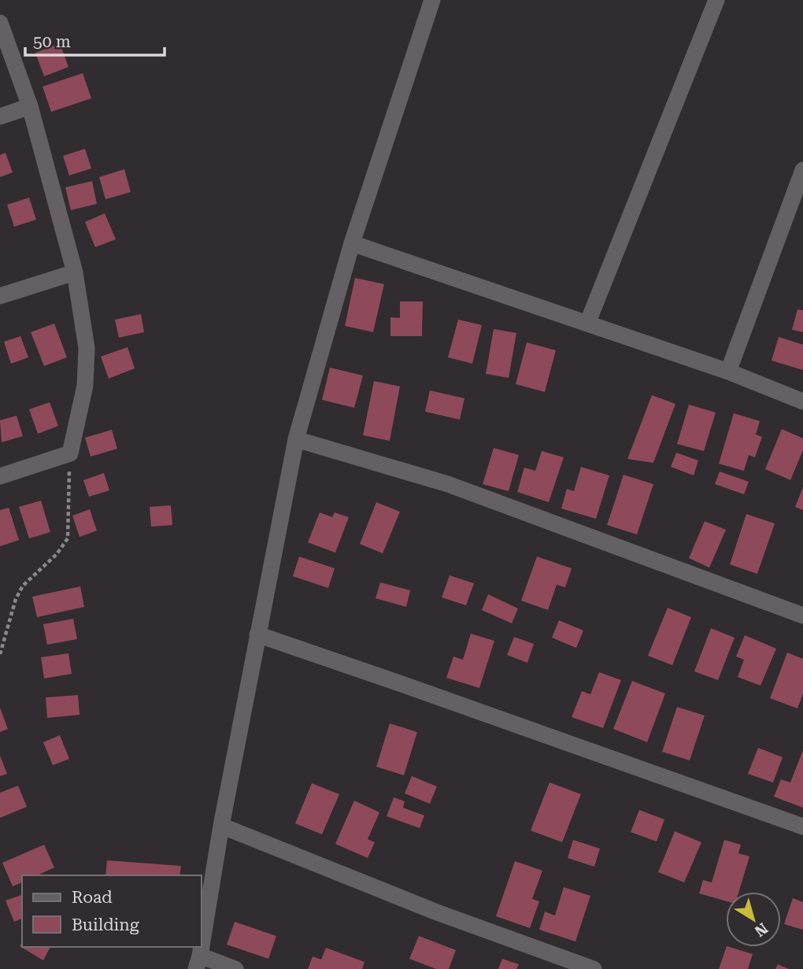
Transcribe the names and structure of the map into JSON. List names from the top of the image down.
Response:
{
  "legend": ["Road", "Building"],
  "scale_bar": "50 m",
  "north": "bottom right"
}
